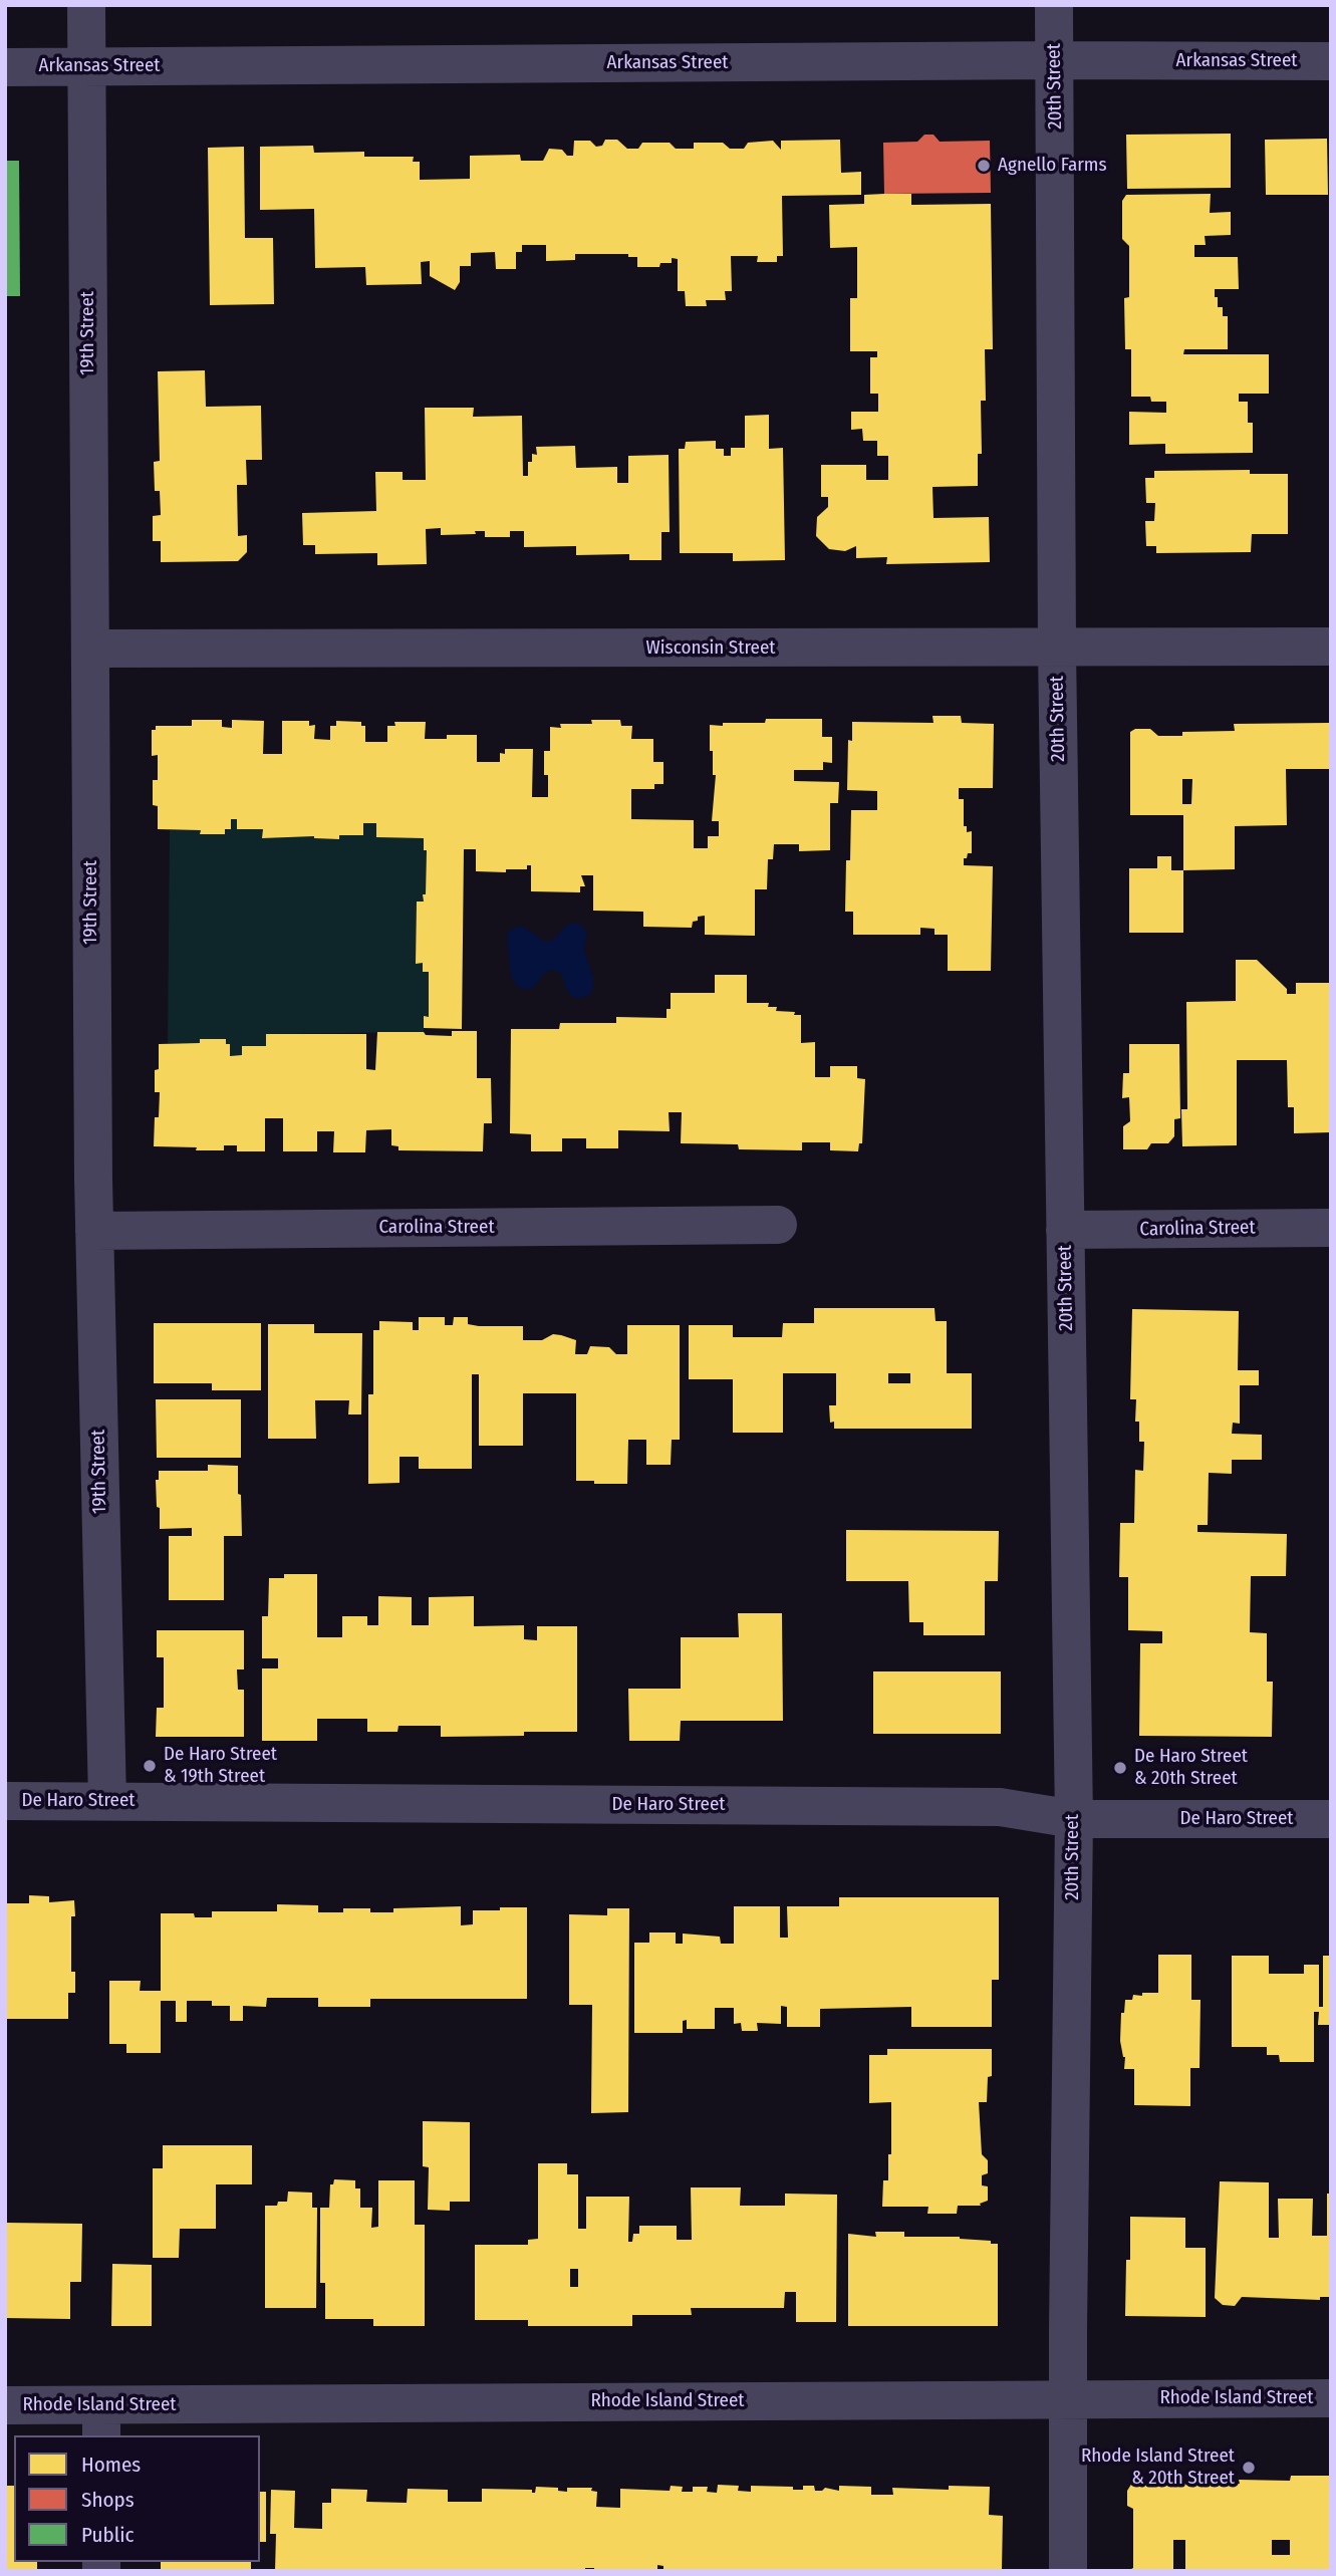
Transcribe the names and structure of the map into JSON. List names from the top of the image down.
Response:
{
  "streets": {
    "street": [
      "Arkansas Street",
      "20th Street",
      "19th Street",
      "Wisconsin Street",
      "Carolina Street",
      "De Haro Street",
      "Rhode Island Street"
    ]
  },
  "crossings": [
    ["Arkansas Street", "20th Street"],
    ["Arkansas Street", "19th Street"],
    ["20th Street", "Wisconsin Street"],
    ["20th Street", "Carolina Street"],
    ["20th Street", "De Haro Street"],
    ["20th Street", "Rhode Island Street"],
    ["19th Street", "Wisconsin Street"],
    ["19th Street", "Carolina Street"],
    ["19th Street", "De Haro Street"]
  ],
  "places": [
    "Agnello Farms",
    "De Haro Street & 19th Street",
    "De Haro Street & 20th Street",
    "Rhode Island Street & 20th Street"
  ],
  "legend": ["Homes", "Shops", "Public"]
}
